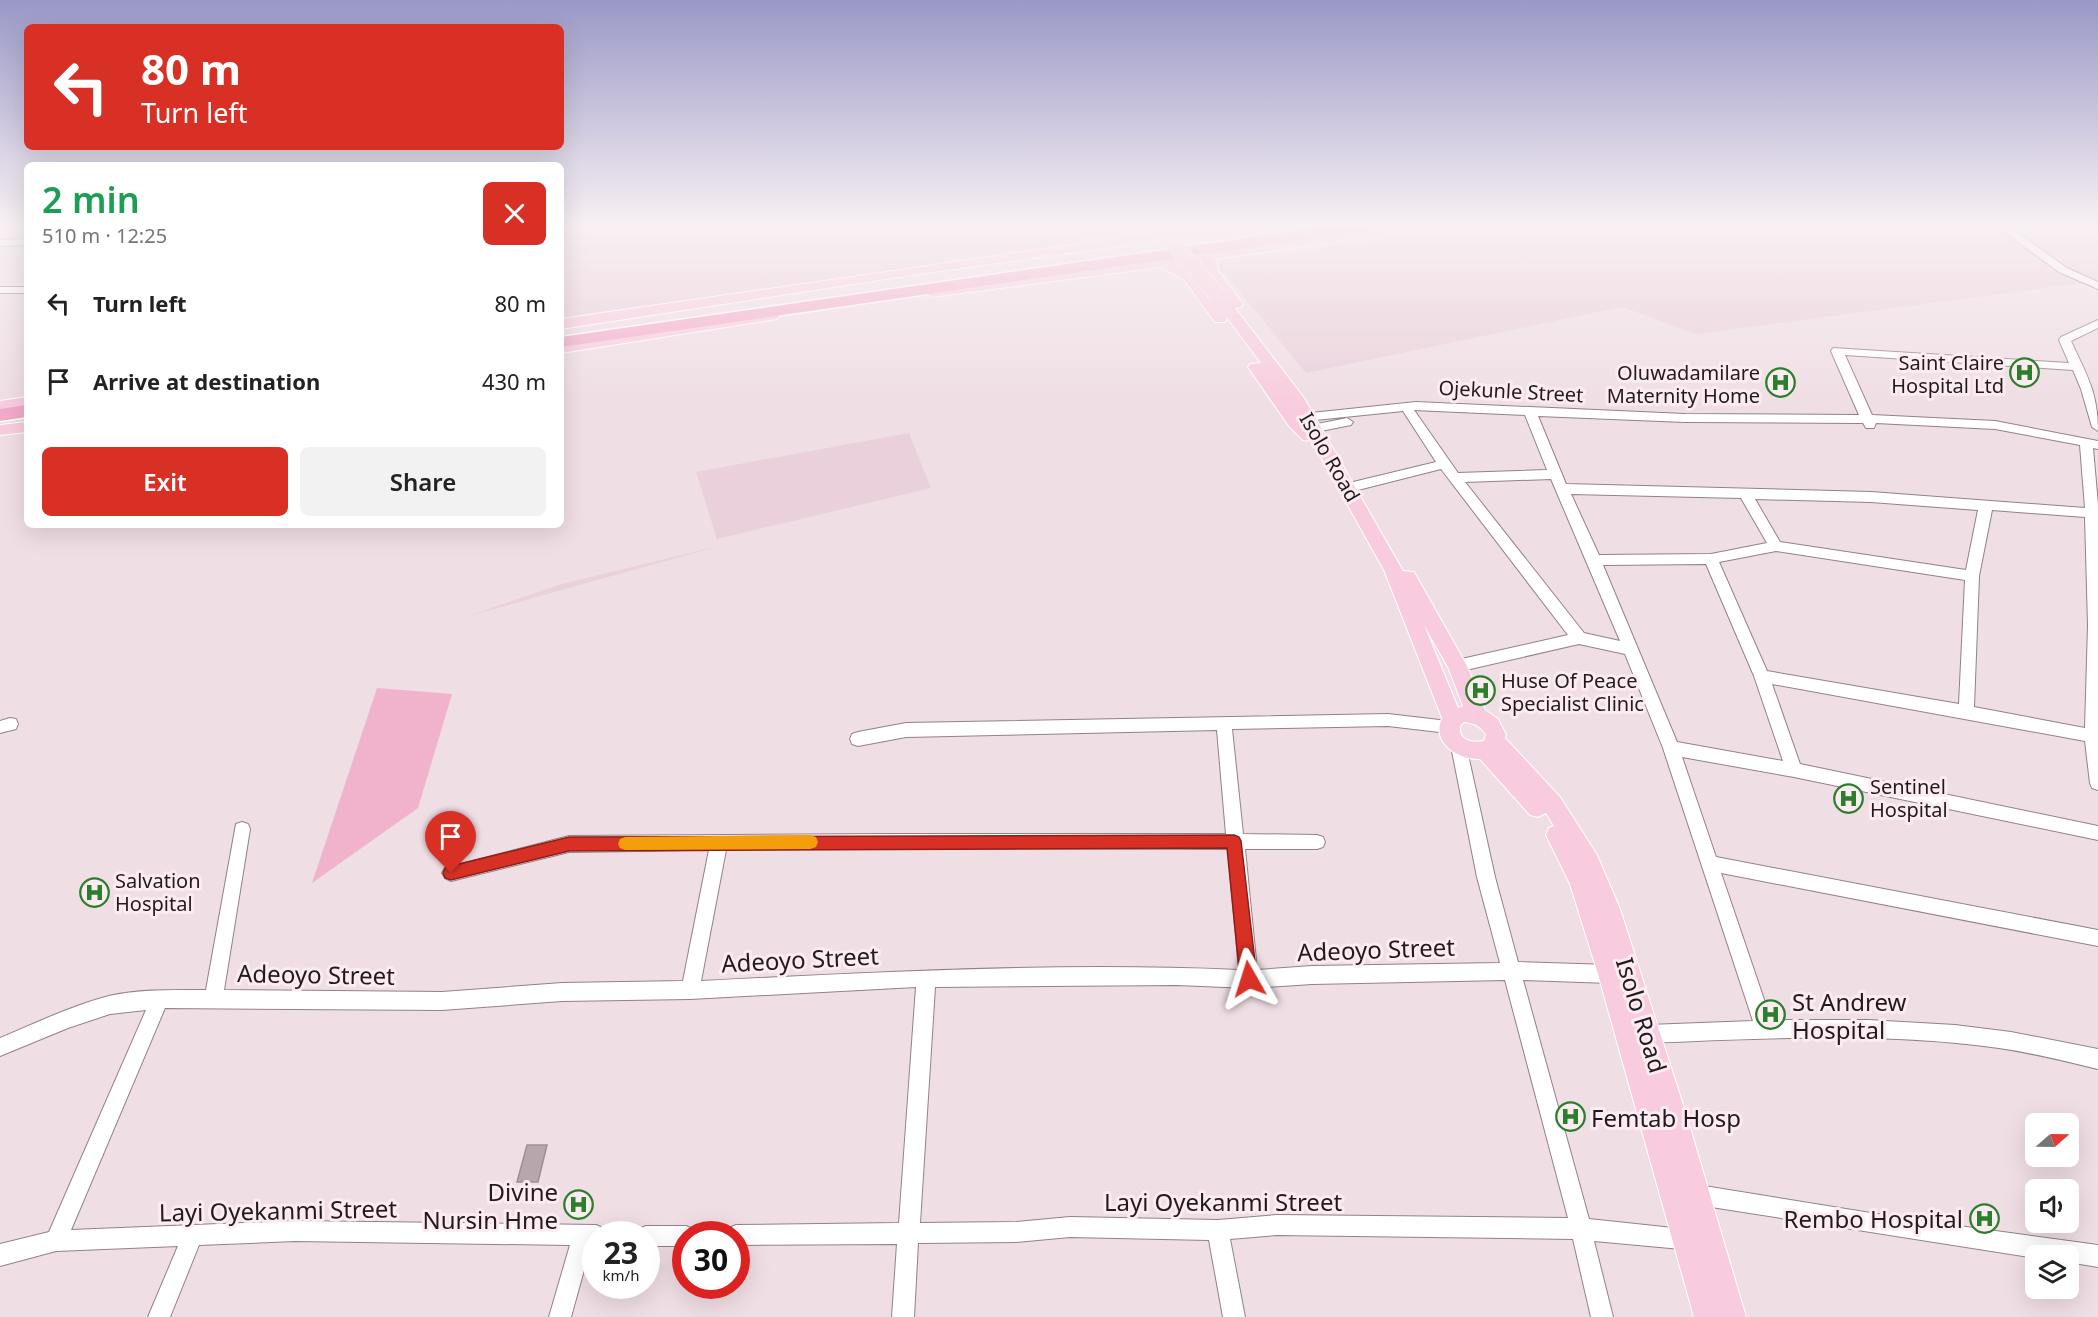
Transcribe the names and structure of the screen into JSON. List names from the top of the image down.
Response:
{
  "streets": {
    "main road": ["Isolo Road"],
    "street": ["Ojekunle Street", "Adeoyo Street", "Layi Oyekanmi Street"]
  },
  "crossings": [
    ["Isolo Road", "Adeoyo Street"],
    ["Isolo Road", "Layi Oyekanmi Street"]
  ],
  "places": {
    "hospital": [
      "Saint Claire Hospital Ltd",
      "Oluwadamilare Maternity Home",
      "Huse Of Peace Specialist Clinic",
      "Sentinel Hospital",
      "Salvation Hospital",
      "St Andrew Hospital",
      "Femtab Hosp",
      "Divine Nursin Hme",
      "Rembo Hospital"
    ]
  },
  "north": "right",
  "page": {
    "turn": ["80 m", "Turn left"],
    "heading": ["2 min", "510 m · 12:25"],
    "list": [
      {
        "name": "Turn left",
        "value": "80 m"
      },
      {
        "name": "Arrive at destination",
        "value": "430 m"
      }
    ],
    "buttons": ["Exit", "Share"],
    "speed": "23 km/h",
    "limit": "30"
  }
}
